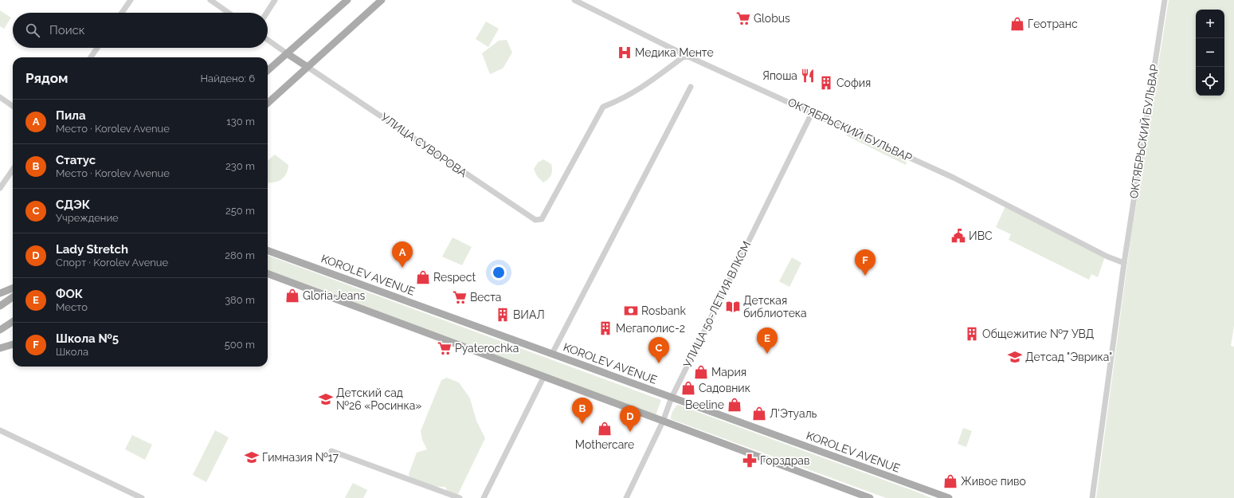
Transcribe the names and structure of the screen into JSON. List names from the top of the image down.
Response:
{
  "streets": {
    "main road": ["KOROLEV AVENUE"],
    "street": ["ОКТЯБРЬСКИЙ БУЛЬВАР", "УЛИЦА СУВОРОВА", "УЛИЦА 50-ЛЕТИЯ ВЛКСМ"]
  },
  "crossings": [
    ["ОКТЯБРЬСКИЙ БУЛЬВАР", "УЛИЦА СУВОРОВА"],
    ["ОКТЯБРЬСКИЙ БУЛЬВАР", "УЛИЦА 50-ЛЕТИЯ ВЛКСМ"],
    ["KOROLEV AVENUE", "УЛИЦА 50-ЛЕТИЯ ВЛКСМ"]
  ],
  "places": {
    "supermarket": ["Globus", "Веста", "Pyaterochka"],
    "shop": [
      "Геотранс",
      "Respect",
      "Gloria Jeans",
      "Мария",
      "Садовник",
      "Beeline",
      "Л'Этуаль",
      "Mothercare",
      "Живое пиво"
    ],
    "hospital": ["Медика Менте"],
    "restaurant": ["Япоша"],
    "building": [
      "София",
      "ВИАЛ",
      "Мегаполис-2",
      "Общежитие №7 УВД"
    ],
    "public building": ["ИВС"],
    "library": ["Детская библиотека"],
    "bank": ["Rosbank"],
    "school or university": ["Детсад \"Эврика\"", "Детский сад №26 «Росинка»", "Гимназия №17"],
    "pharmacy": ["Горздрав"]
  },
  "page": {
    "map_buttons": ["+", "−"],
    "search": "Поиск",
    "heading": ["Рядом", "Найдено: 6"],
    "list": [
      {
        "mark": "A",
        "name": "Пила",
        "note": "Место · Korolev Avenue",
        "value": "130 m"
      },
      {
        "mark": "B",
        "name": "Статус",
        "note": "Место · Korolev Avenue",
        "value": "230 m"
      },
      {
        "mark": "C",
        "name": "СДЭК",
        "note": "Учреждение",
        "value": "250 m"
      },
      {
        "mark": "D",
        "name": "Lady Stretch",
        "note": "Спорт · Korolev Avenue",
        "value": "280 m"
      },
      {
        "mark": "E",
        "name": "ФОК",
        "note": "Место",
        "value": "380 m"
      },
      {
        "mark": "F",
        "name": "Школа №5",
        "note": "Школа",
        "value": "500 m"
      }
    ],
    "pins": [
      "A",
      "F",
      "E",
      "C",
      "B",
      "D"
    ]
  }
}
